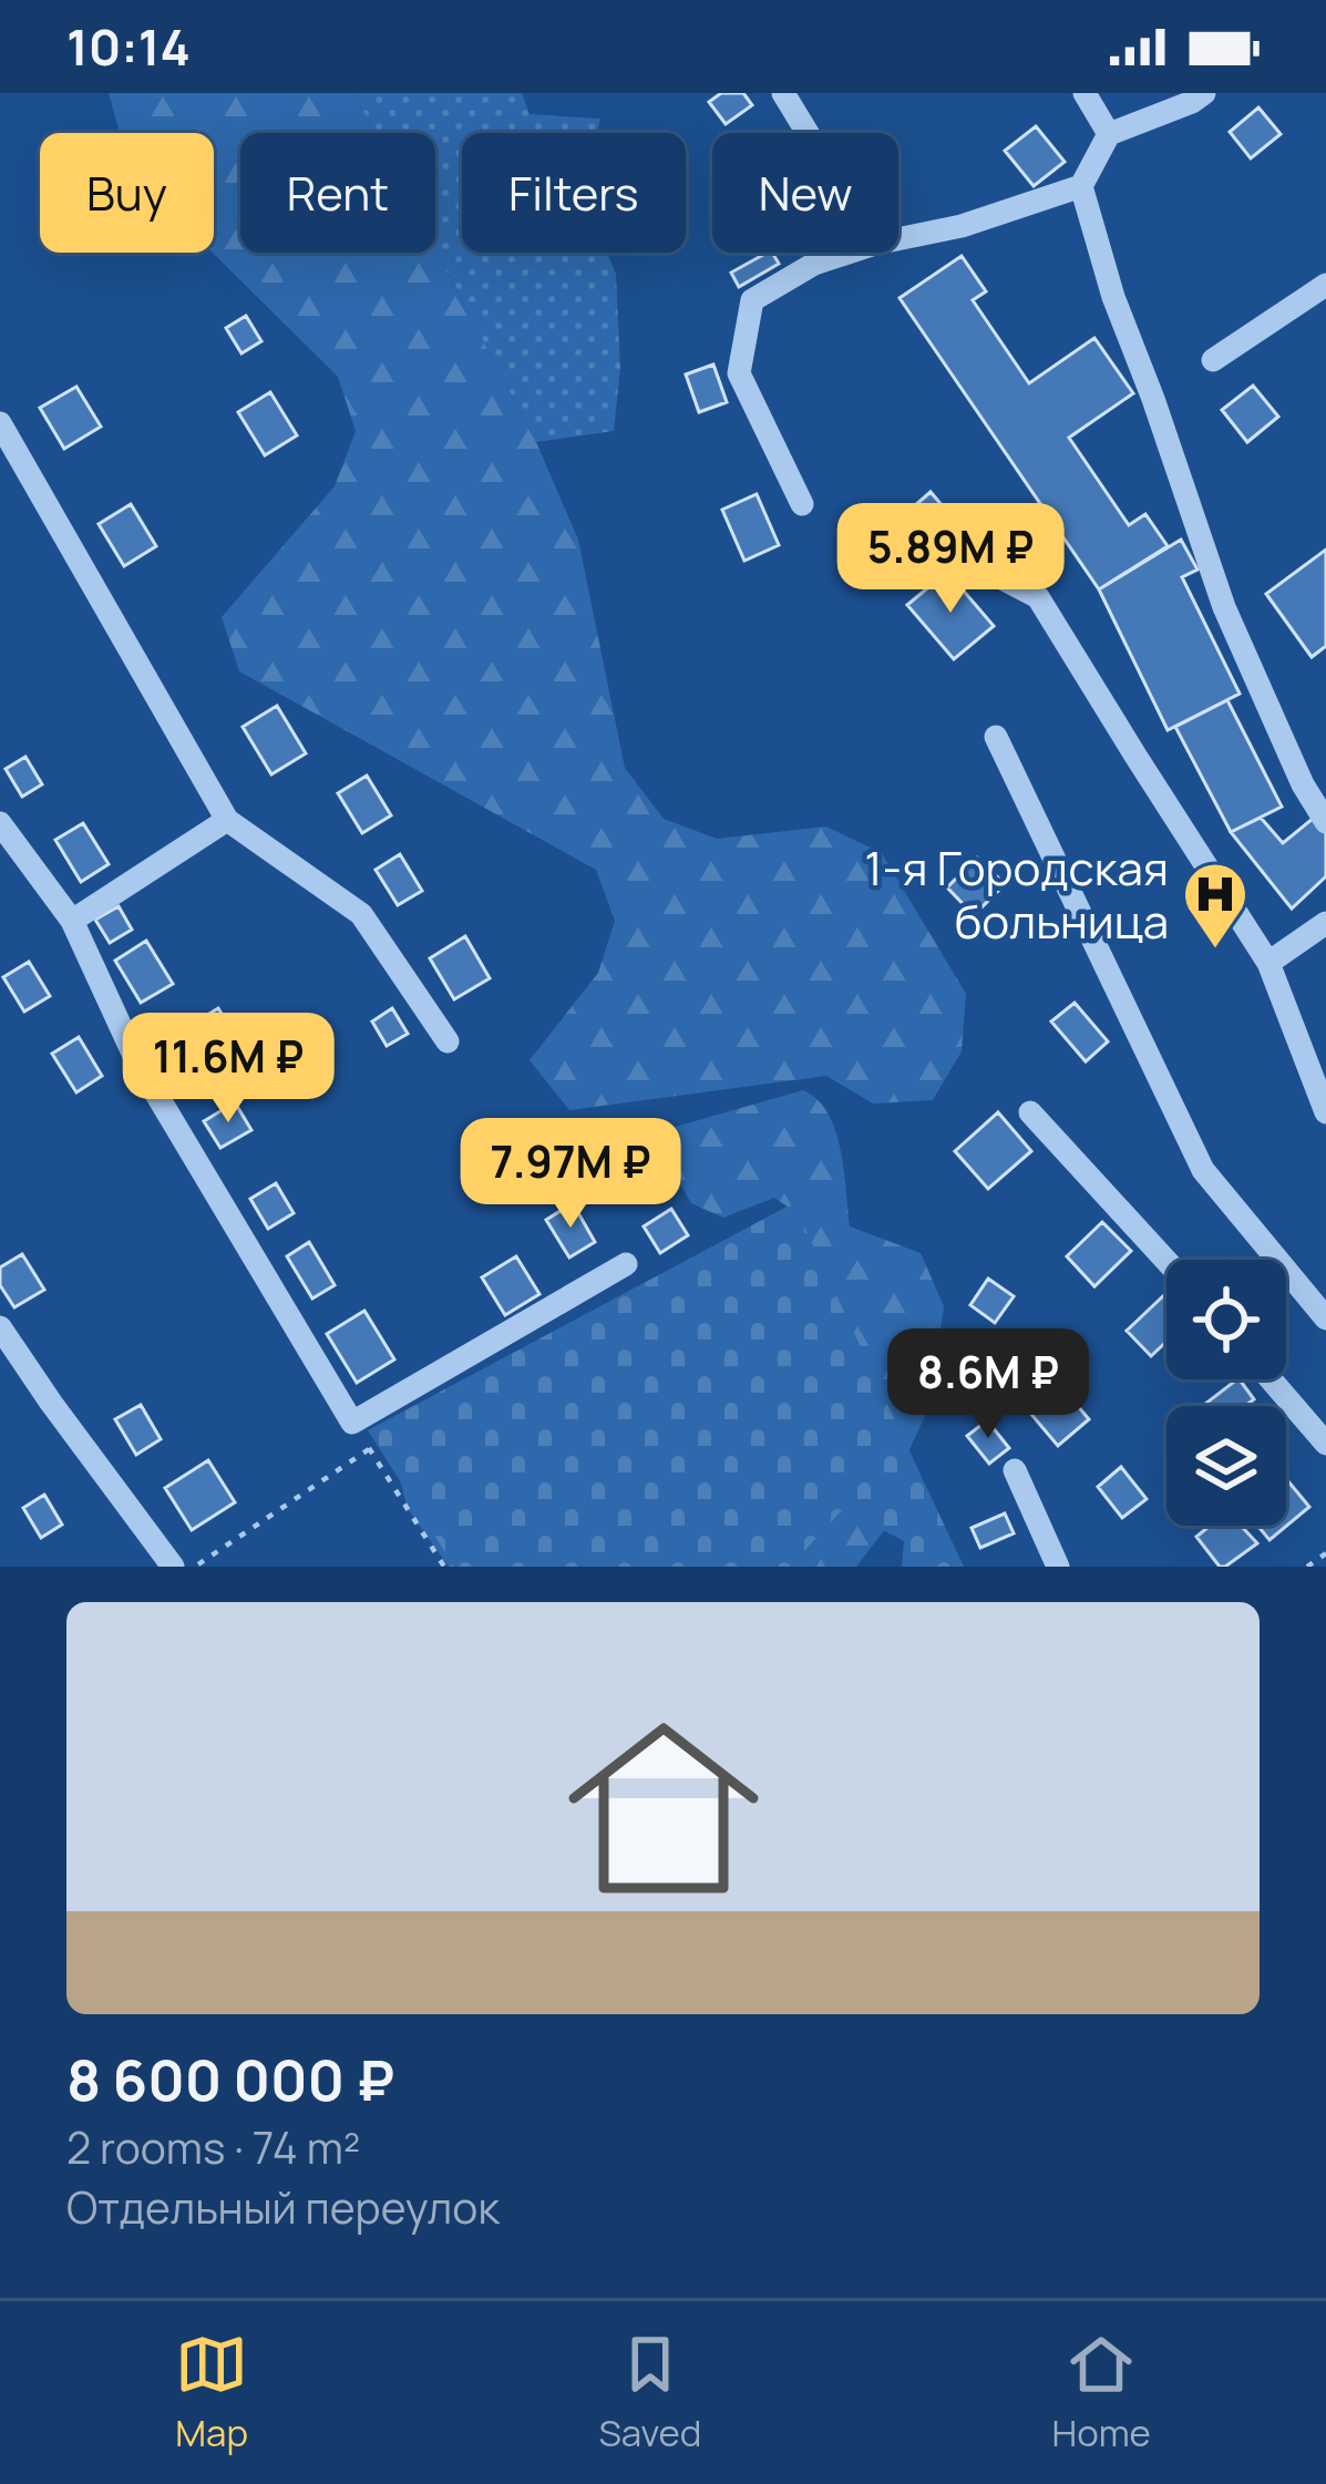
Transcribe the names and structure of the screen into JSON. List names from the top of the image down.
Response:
{
  "places": {
    "hospital": ["1-я Городская больница"]
  },
  "page": {
    "status": "10:14",
    "chip": [
      "Buy",
      "Rent",
      "Filters",
      "New"
    ],
    "price": [
      "5.89M ₽",
      "11.6M ₽",
      "7.97M ₽",
      "8.6M ₽"
    ],
    "list": [
      {
        "name": "8 600 000 ₽",
        "note": "2 rooms · 74 m² · Отдельный переулок"
      }
    ],
    "tabs": ["Map", "Saved", "Home"]
  }
}
